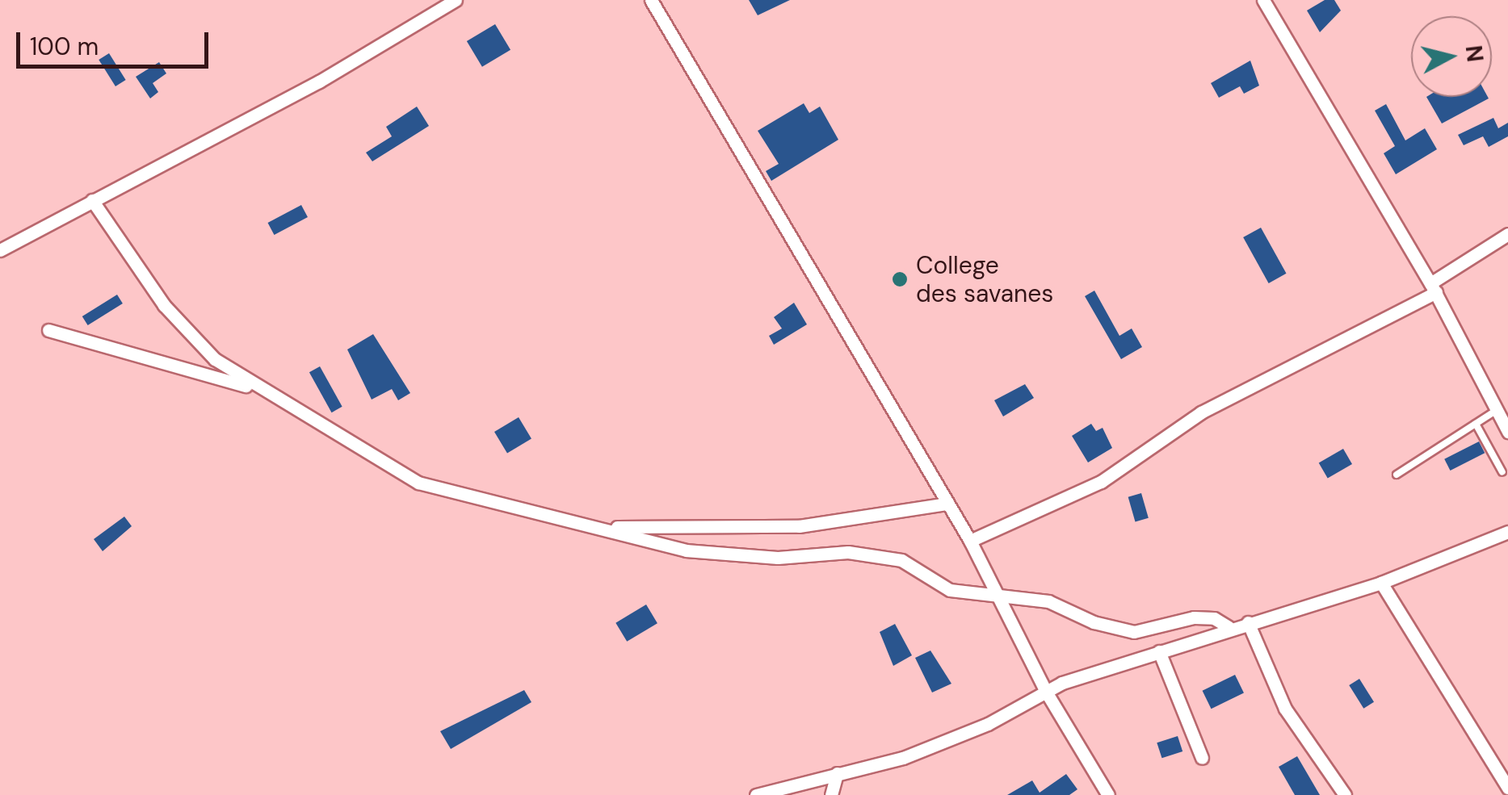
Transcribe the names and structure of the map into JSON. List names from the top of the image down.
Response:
{
  "places": ["College des savanes"],
  "scale_bar": "100 m",
  "north": "right"
}
